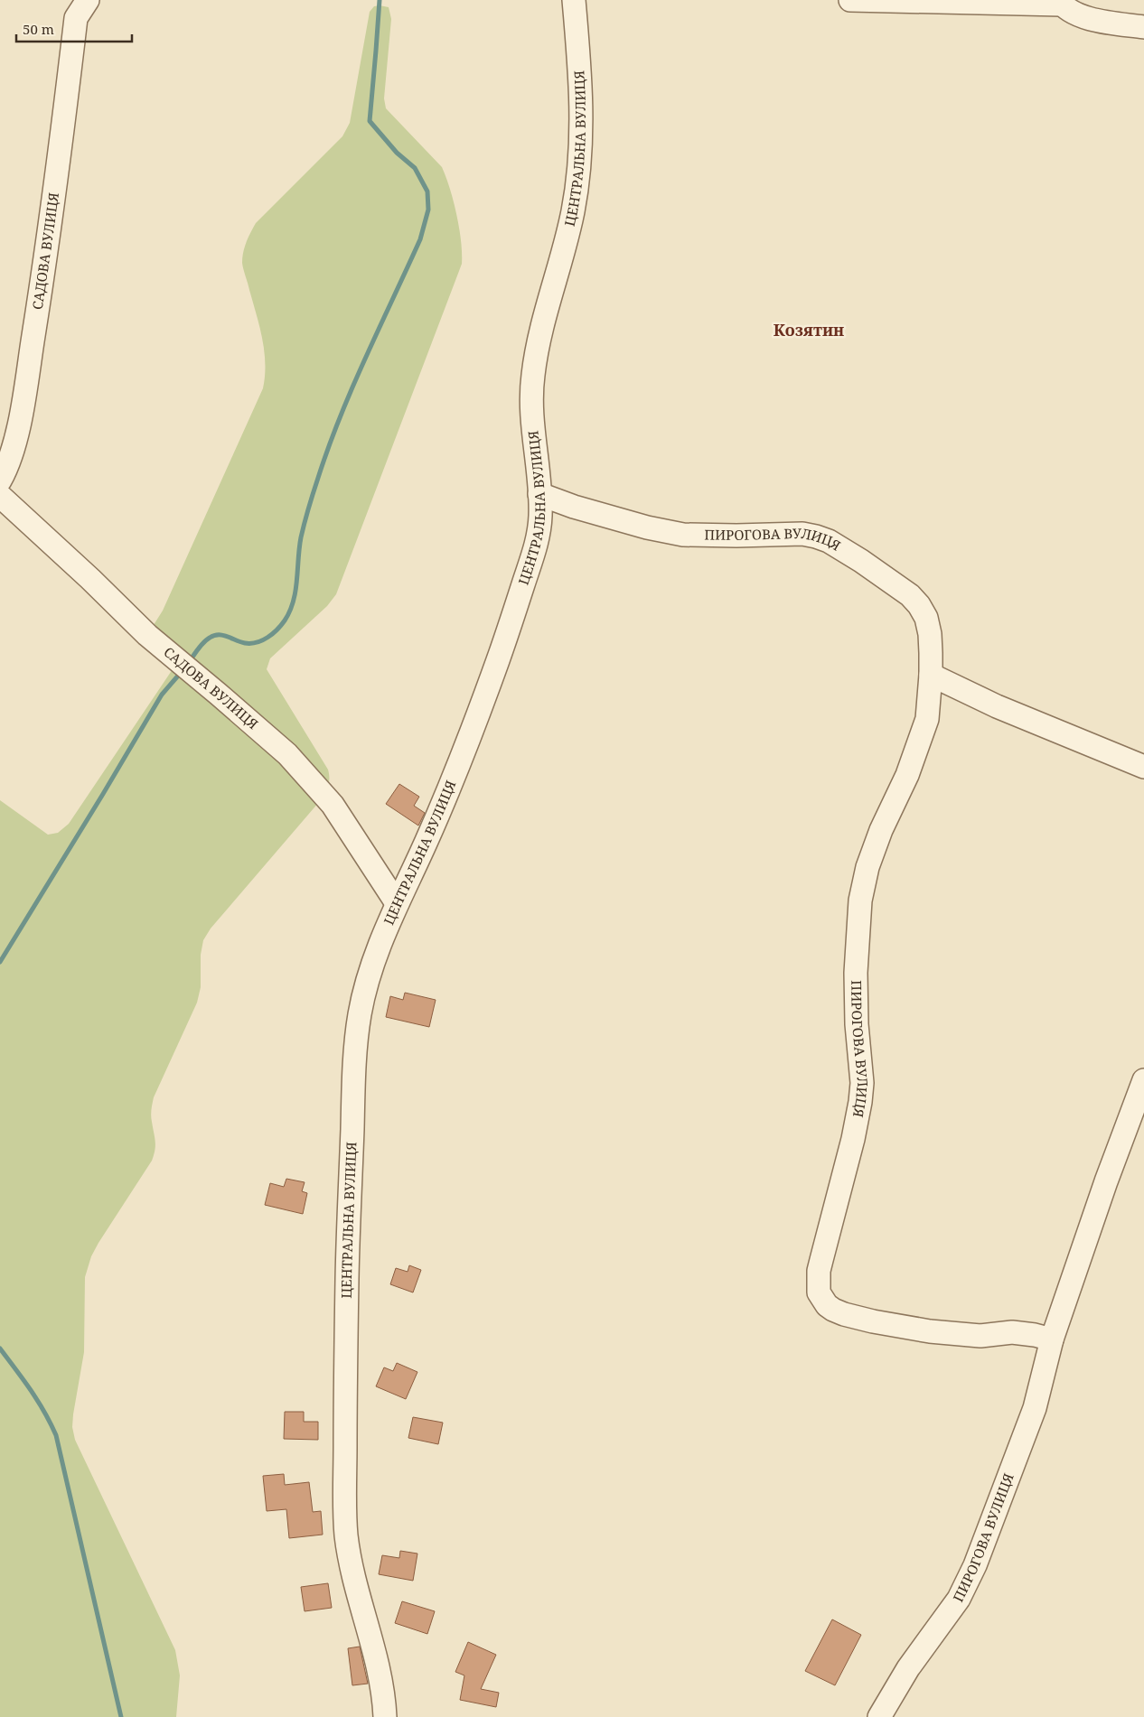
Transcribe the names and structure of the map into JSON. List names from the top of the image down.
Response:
{
  "streets": {
    "street": ["ЦЕНТРАЛЬНА ВУЛИЦЯ", "САДОВА ВУЛИЦЯ", "ПИРОГОВА ВУЛИЦЯ"]
  },
  "crossings": [
    ["ЦЕНТРАЛЬНА ВУЛИЦЯ", "САДОВА ВУЛИЦЯ"],
    ["ЦЕНТРАЛЬНА ВУЛИЦЯ", "ПИРОГОВА ВУЛИЦЯ"]
  ],
  "districts": ["Козятин"],
  "scale_bar": "50 m"
}
